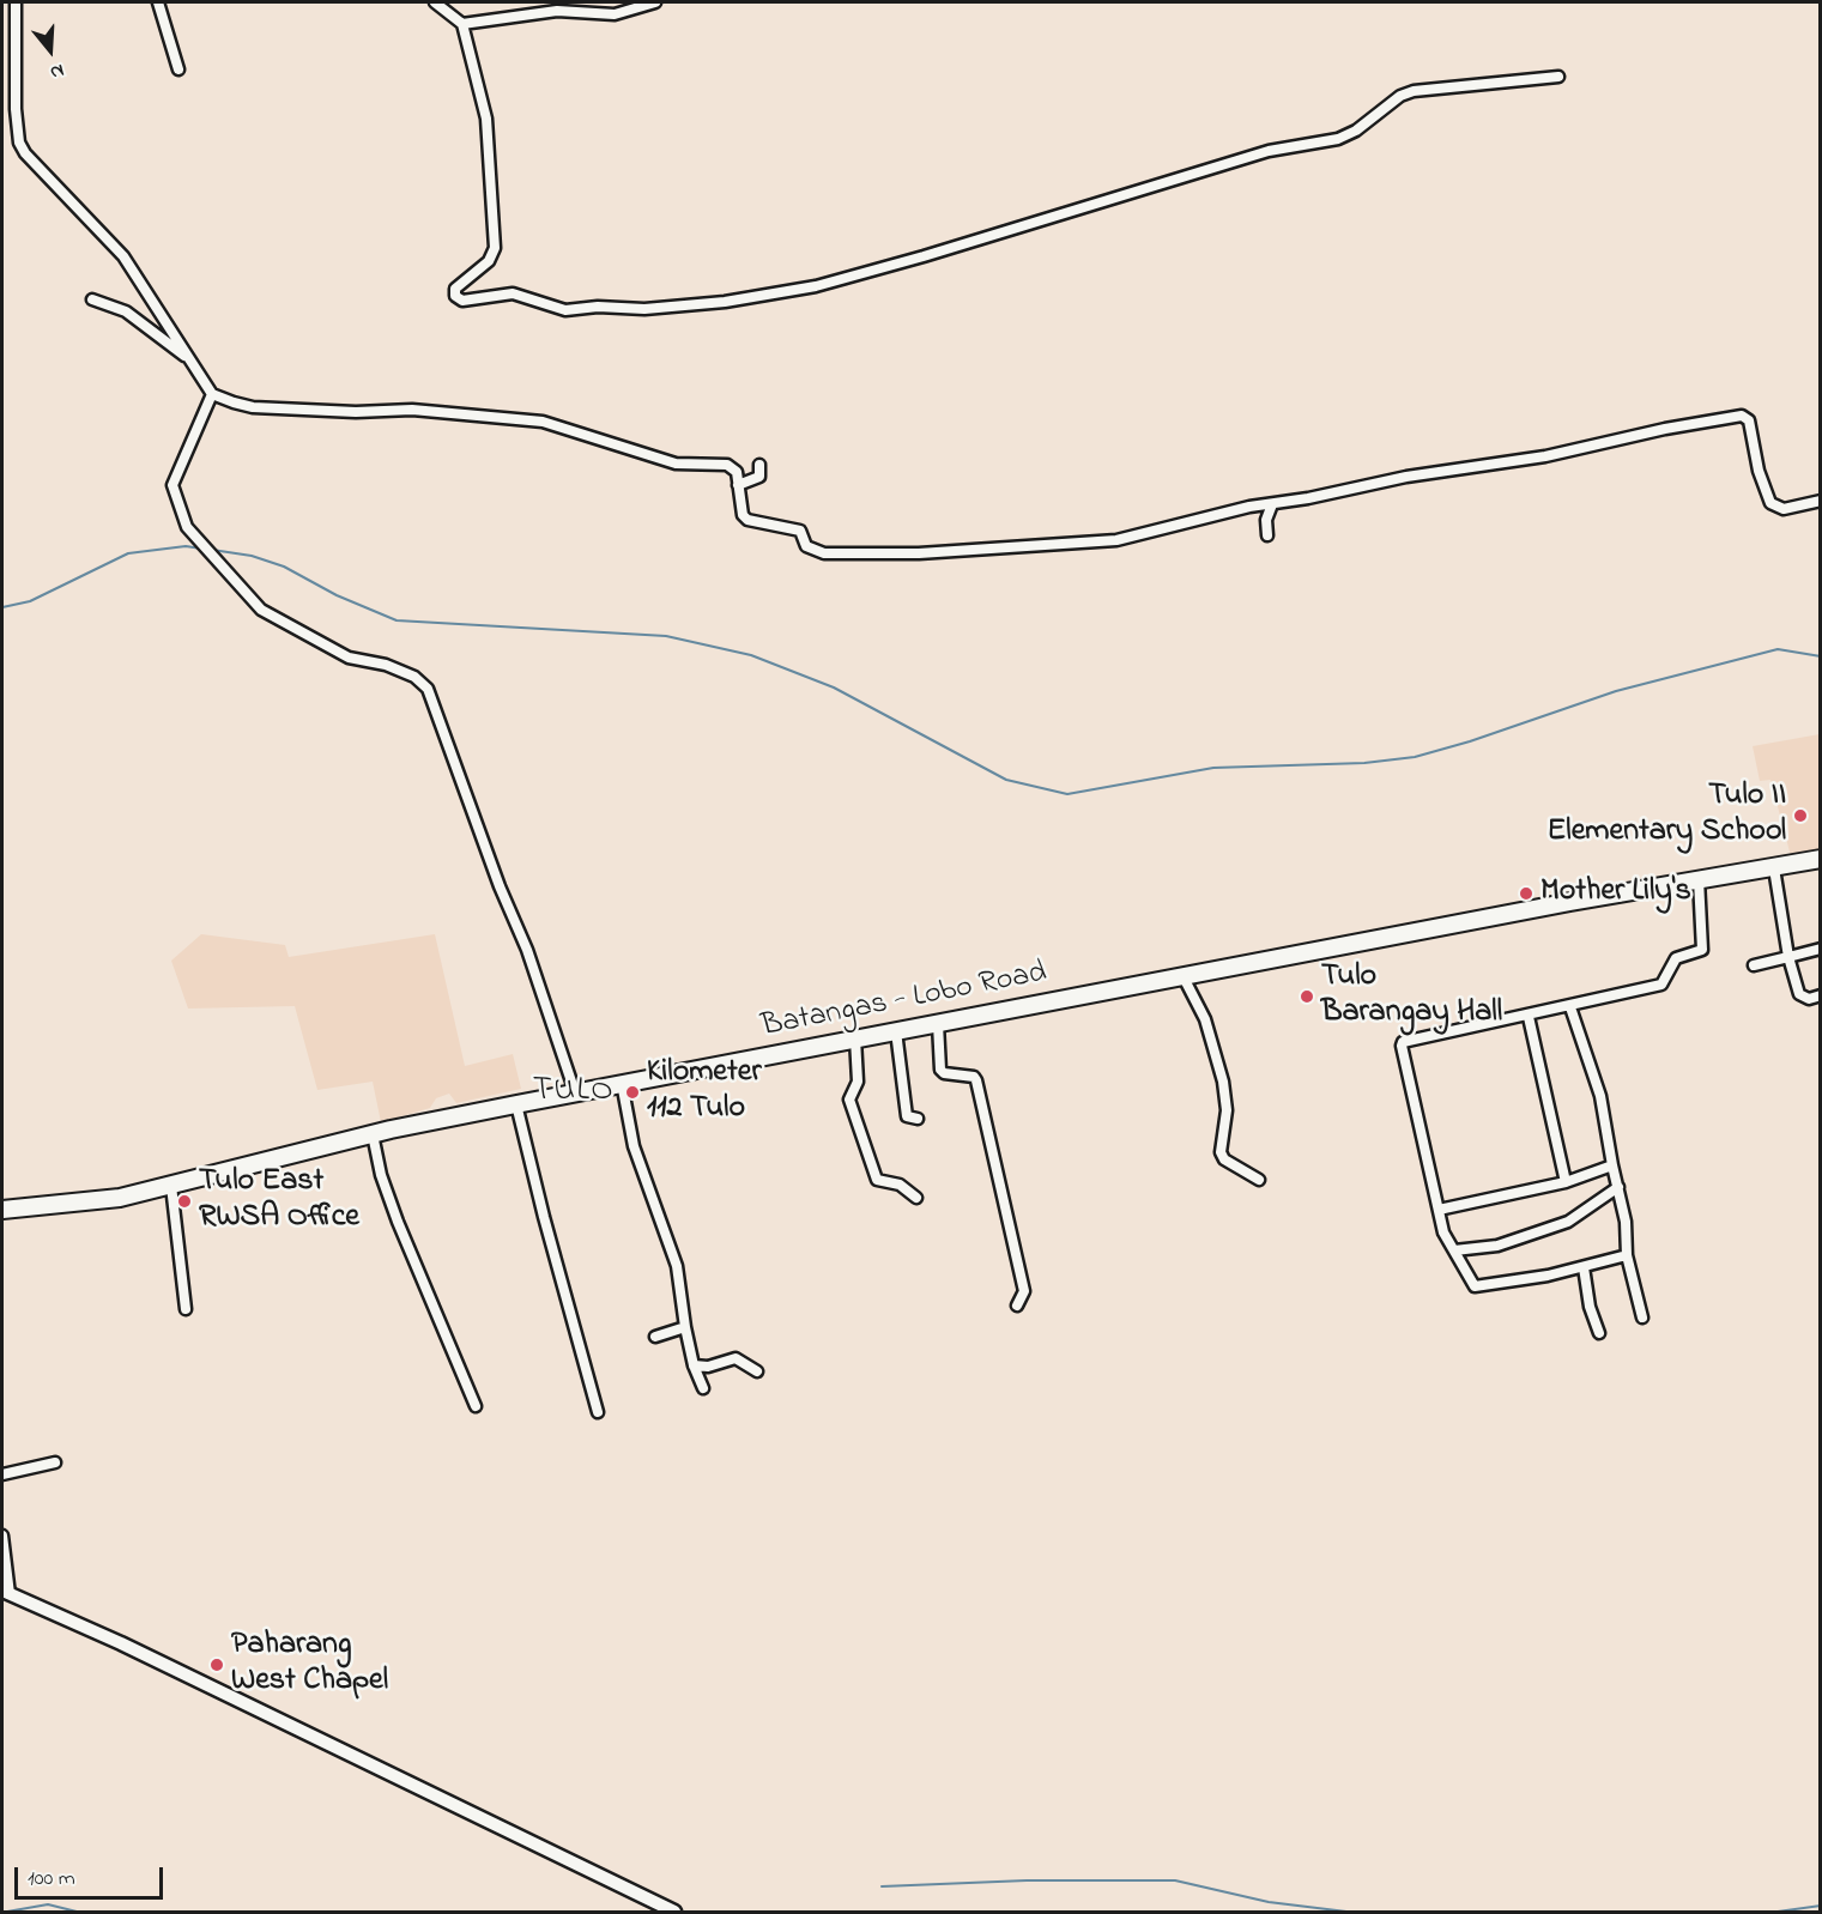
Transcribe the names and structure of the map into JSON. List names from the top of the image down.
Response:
{
  "streets": {
    "main road": ["Batangas - Lobo Road"]
  },
  "districts": ["TULO"],
  "places": [
    "Tulo II Elementary School",
    "Mother Lily's",
    "Tulo Barangay Hall",
    "Kilometer 112 Tulo",
    "Tulo East RWSA Office",
    "Paharang West Chapel"
  ],
  "scale_bar": "100 m",
  "north": "bottom"
}
